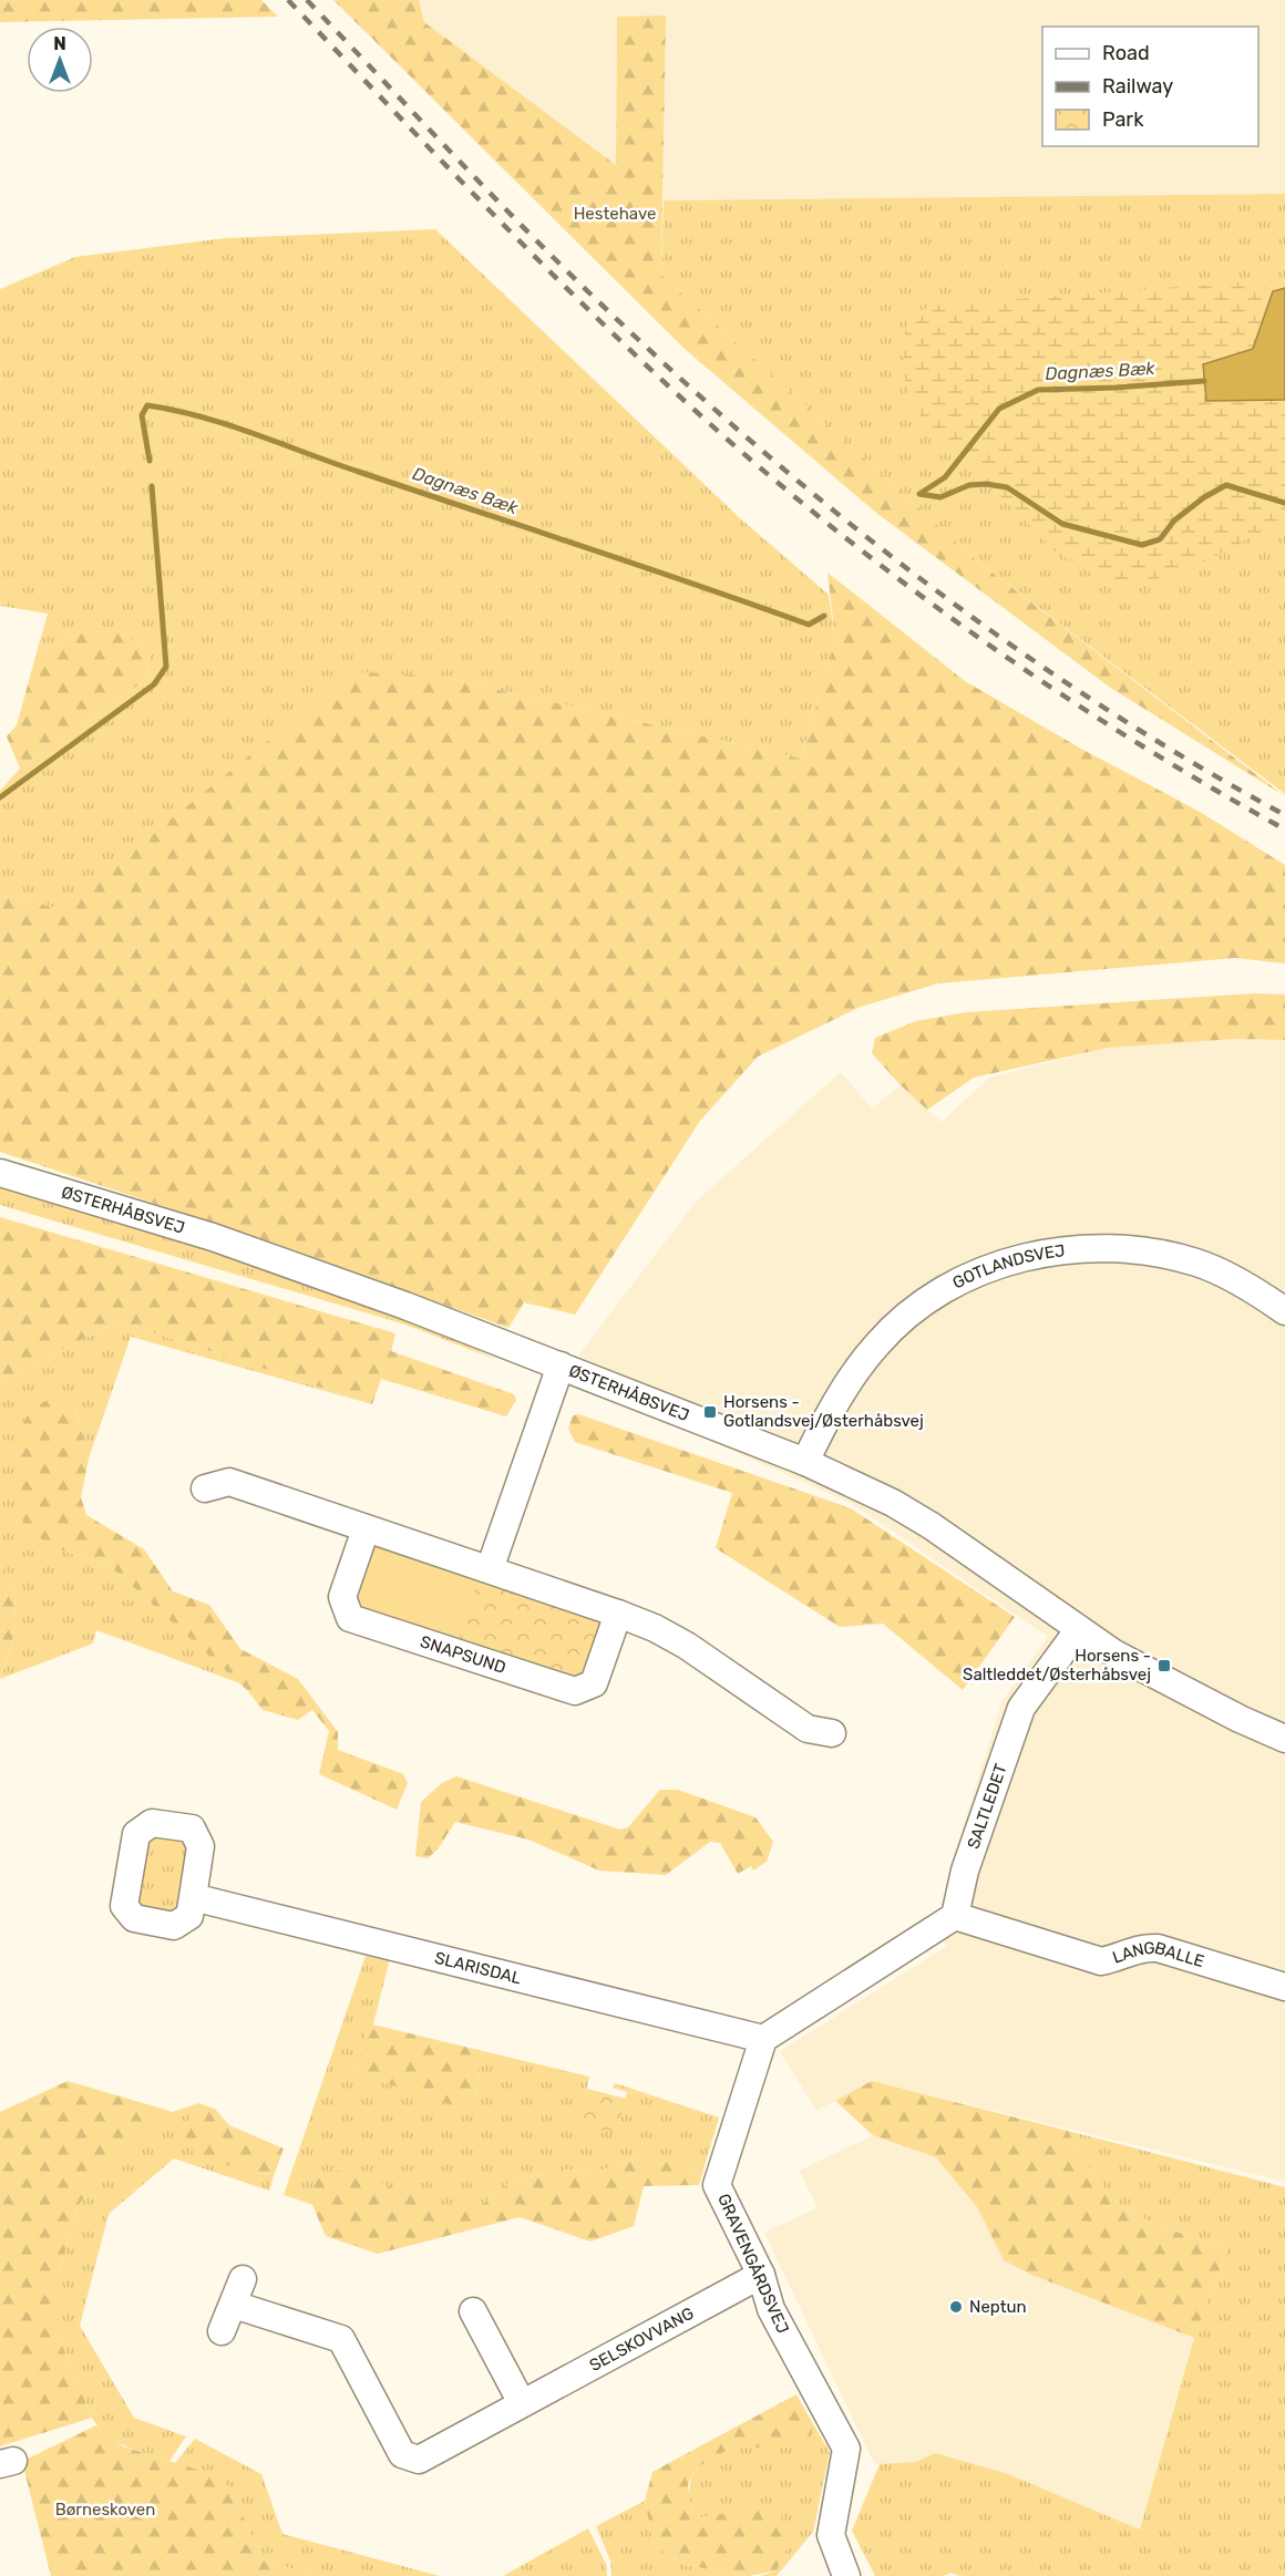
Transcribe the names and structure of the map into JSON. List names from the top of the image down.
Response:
{
  "streets": {
    "street": [
      "ØSTERHÅBSVEJ",
      "GOTLANDSVEJ",
      "SNAPSUND",
      "SALTLEDET",
      "LANGBALLE",
      "SLARISDAL",
      "GRAVENGÅRDSVEJ",
      "SELSKOVVANG"
    ]
  },
  "crossings": [
    ["ØSTERHÅBSVEJ", "GOTLANDSVEJ"],
    ["ØSTERHÅBSVEJ", "SALTLEDET"],
    ["SALTLEDET", "LANGBALLE"],
    ["SLARISDAL", "GRAVENGÅRDSVEJ"],
    ["GRAVENGÅRDSVEJ", "SELSKOVVANG"]
  ],
  "water": ["Dagnæs Bæk"],
  "parks": ["Hestehave", "Børneskoven"],
  "places": {
    "transit": ["Horsens - Gotlandsvej/Østerhåbsvej", "Horsens - Saltleddet/Østerhåbsvej"],
    "other": ["Neptun"]
  },
  "legend": ["Road", "Railway", "Park"],
  "north": "top"
}
